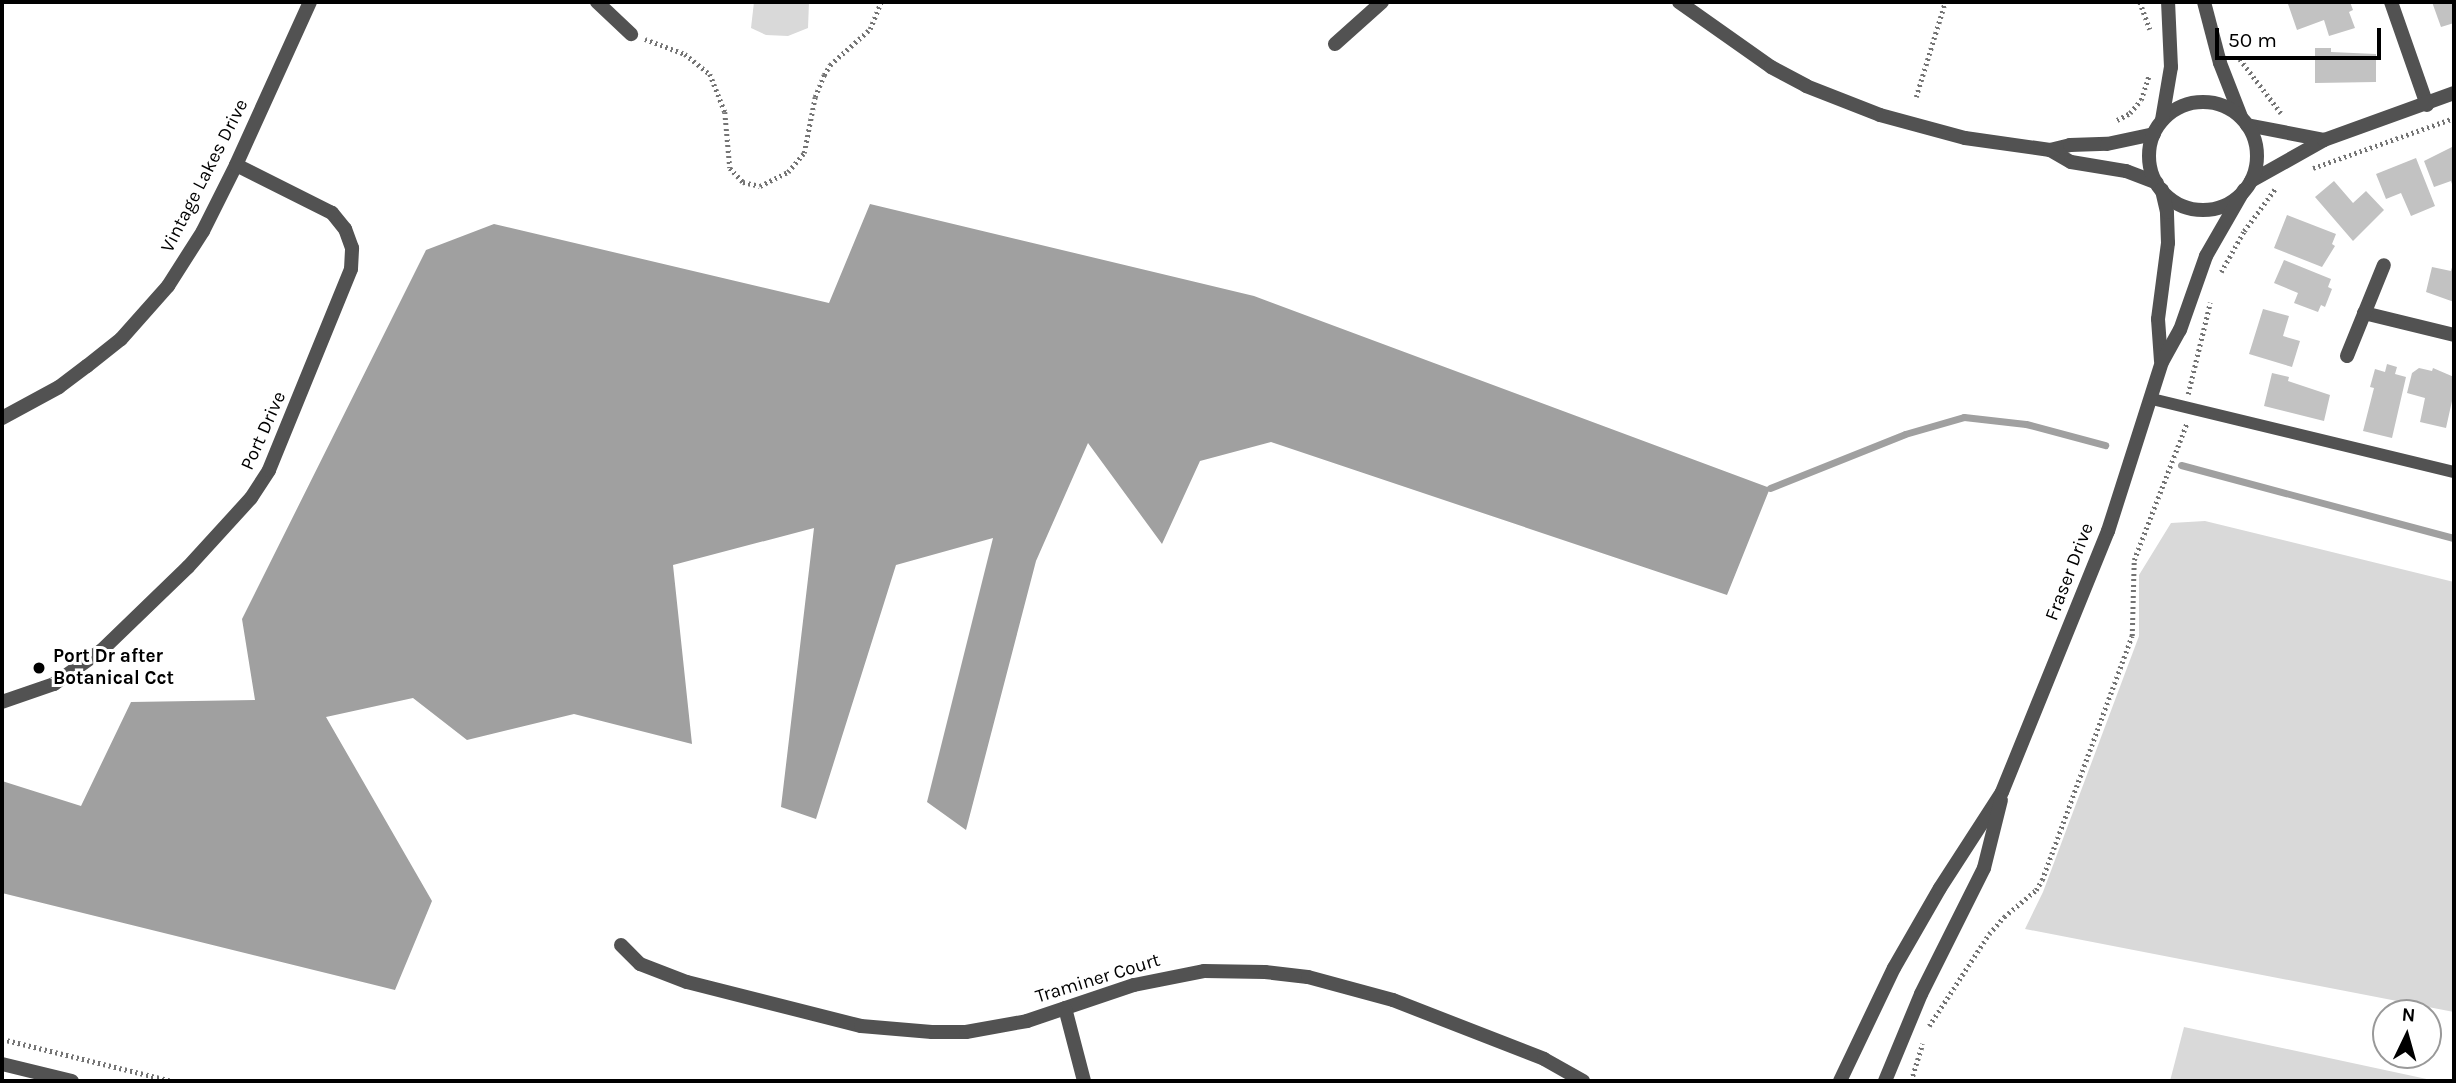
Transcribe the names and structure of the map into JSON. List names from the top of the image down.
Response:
{
  "streets": {
    "street": [
      "Vintage Lakes Drive",
      "Port Drive",
      "Fraser Drive",
      "Traminer Court"
    ]
  },
  "crossings": [
    ["Vintage Lakes Drive", "Port Drive"]
  ],
  "places": ["Port Dr after Botanical Cct"],
  "scale_bar": "50 m",
  "north": "top"
}
